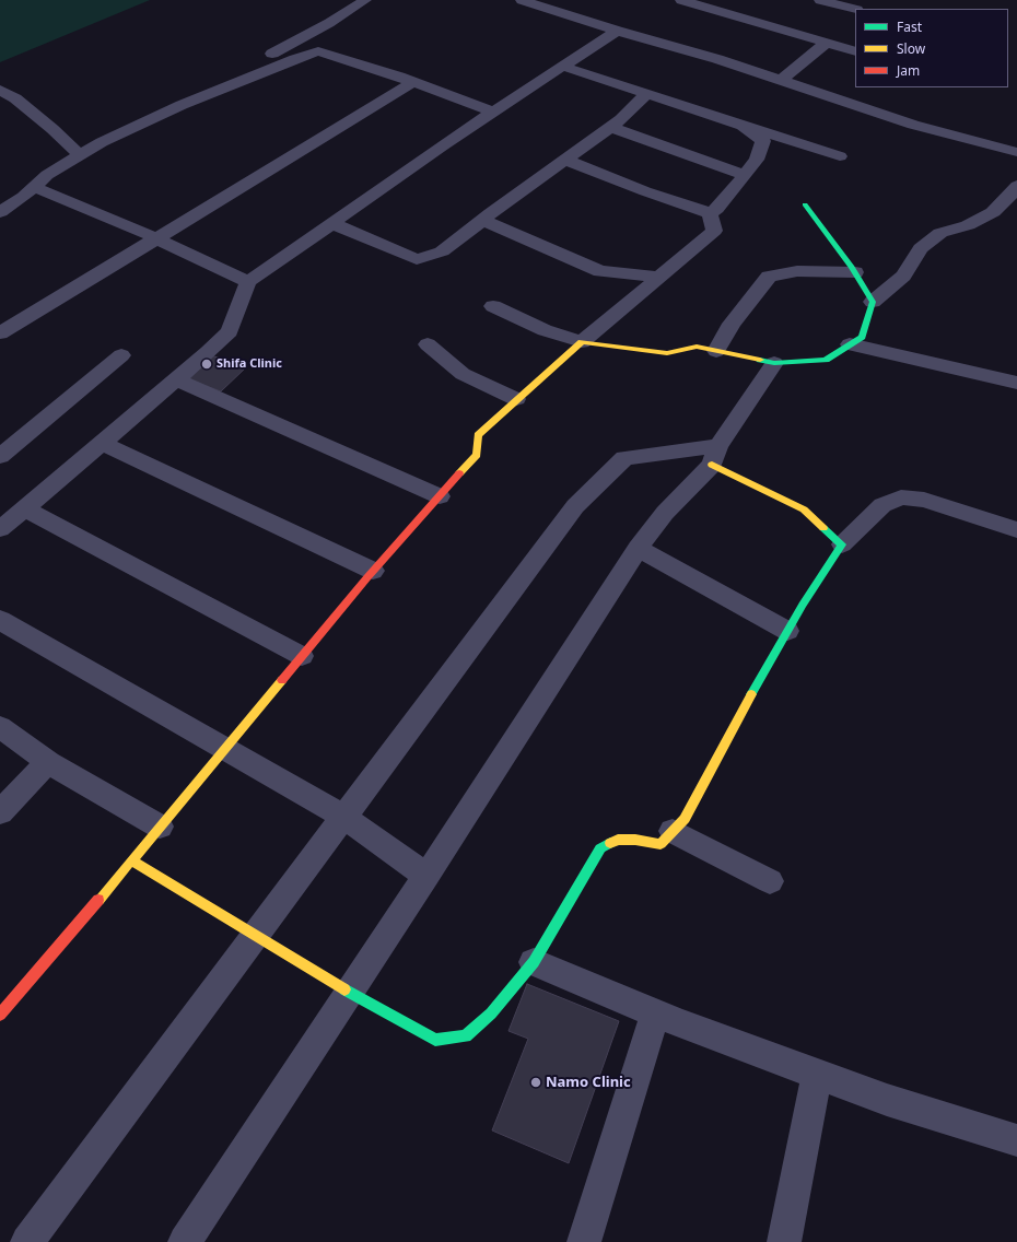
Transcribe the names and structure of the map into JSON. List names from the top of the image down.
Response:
{
  "places": ["Shifa Clinic", "Namo Clinic"],
  "legend": ["Fast", "Slow", "Jam"]
}
